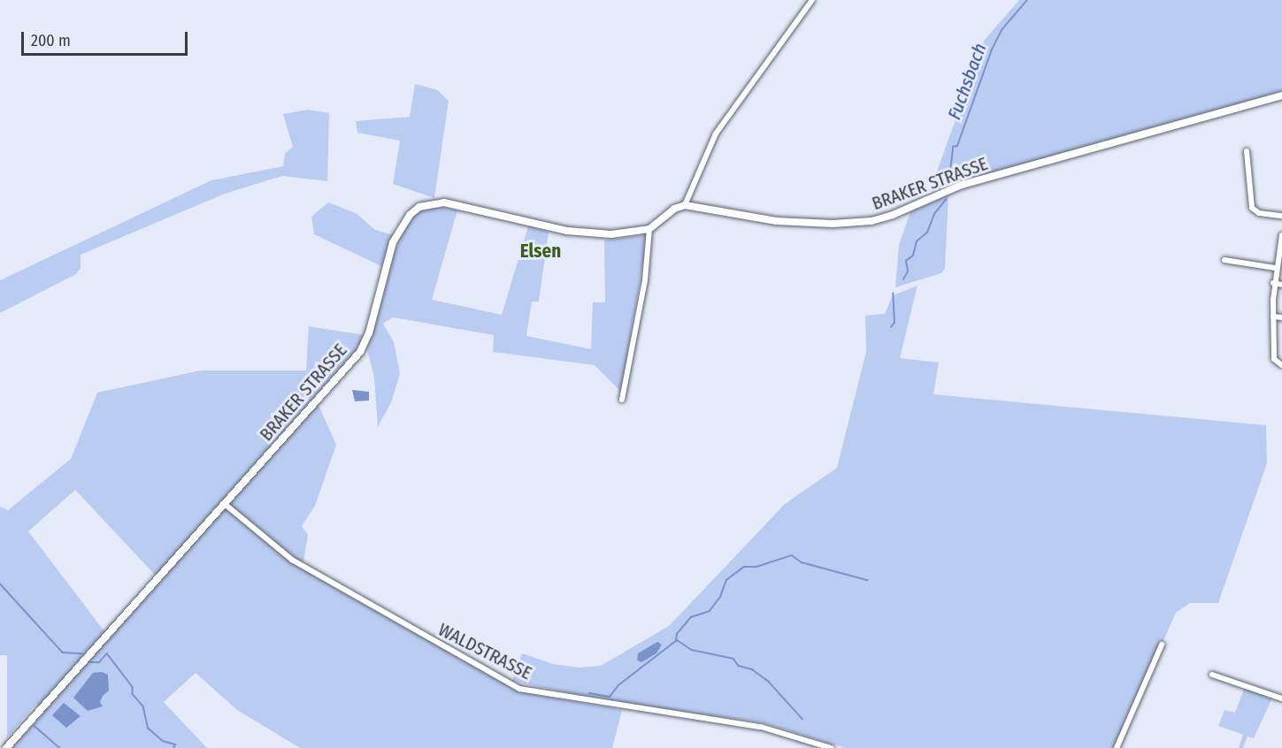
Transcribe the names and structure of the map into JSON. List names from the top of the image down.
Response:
{
  "streets": {
    "main road": ["BRAKER STRASSE"],
    "street": ["WALDSTRASSE"]
  },
  "crossings": [
    ["BRAKER STRASSE", "WALDSTRASSE"]
  ],
  "districts": ["Elsen"],
  "water": ["Fuchsbach"],
  "scale_bar": "200 m"
}
